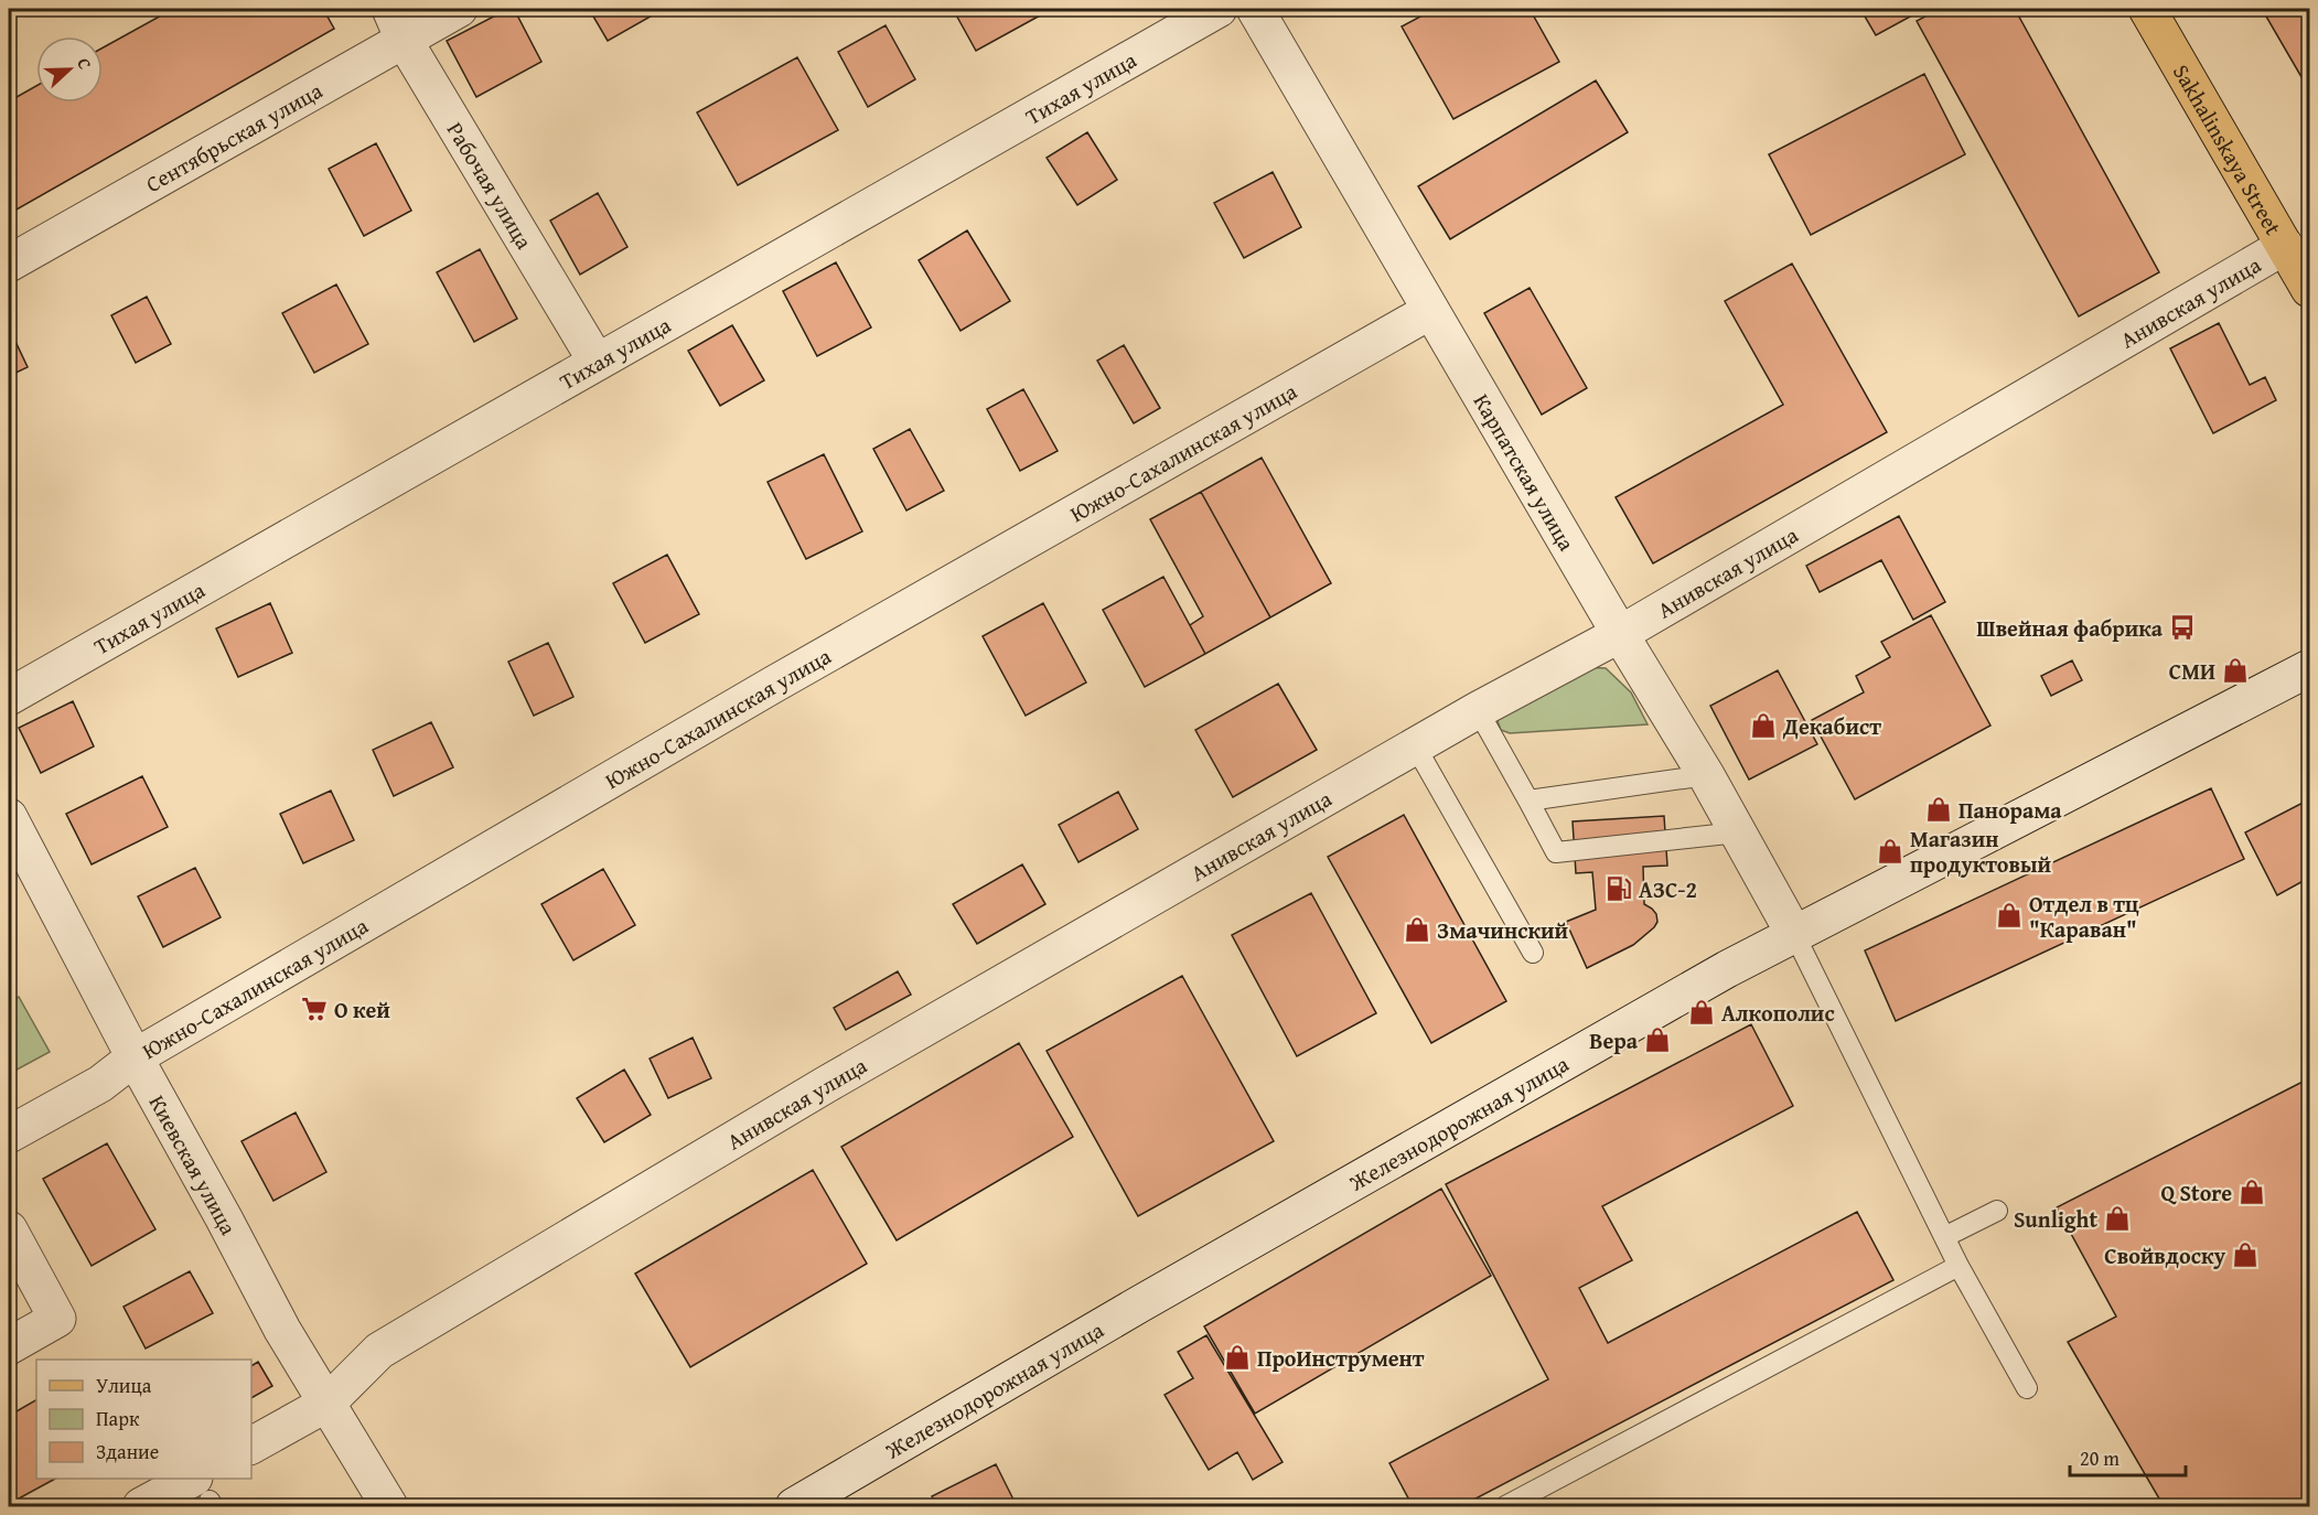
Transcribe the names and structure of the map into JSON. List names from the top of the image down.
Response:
{
  "streets": {
    "main road": ["Sakhalinskaya Street"],
    "street": [
      "Тихая улица",
      "Сентябрьская улица",
      "Рабочая улица",
      "Анивская улица",
      "Южно-Сахалинская улица",
      "Карпатская улица",
      "Железнодорожная улица",
      "Киевская улица"
    ]
  },
  "crossings": [
    ["Тихая улица", "Рабочая улица"],
    ["Сентябрьская улица", "Рабочая улица"],
    ["Sakhalinskaya Street", "Анивская улица"],
    ["Анивская улица", "Карпатская улица"],
    ["Анивская улица", "Киевская улица"],
    ["Южно-Сахалинская улица", "Карпатская улица"],
    ["Южно-Сахалинская улица", "Киевская улица"],
    ["Карпатская улица", "Железнодорожная улица"]
  ],
  "places": {
    "bus stop": ["Швейная фабрика"],
    "shop": [
      "СМИ",
      "Декабист",
      "Панорама",
      "Магазин продуктовый",
      "Отдел в тц \"Караван\"",
      "Змачинский",
      "Алкополис",
      "Вера",
      "Q Store",
      "Sunlight",
      "Свойвдоску",
      "ПроИнструмент"
    ],
    "fuel station": ["АЗС-2"],
    "supermarket": ["О кей"]
  },
  "legend": ["Улица", "Парк", "Здание"],
  "scale_bar": "20 m",
  "north": "right"
}
